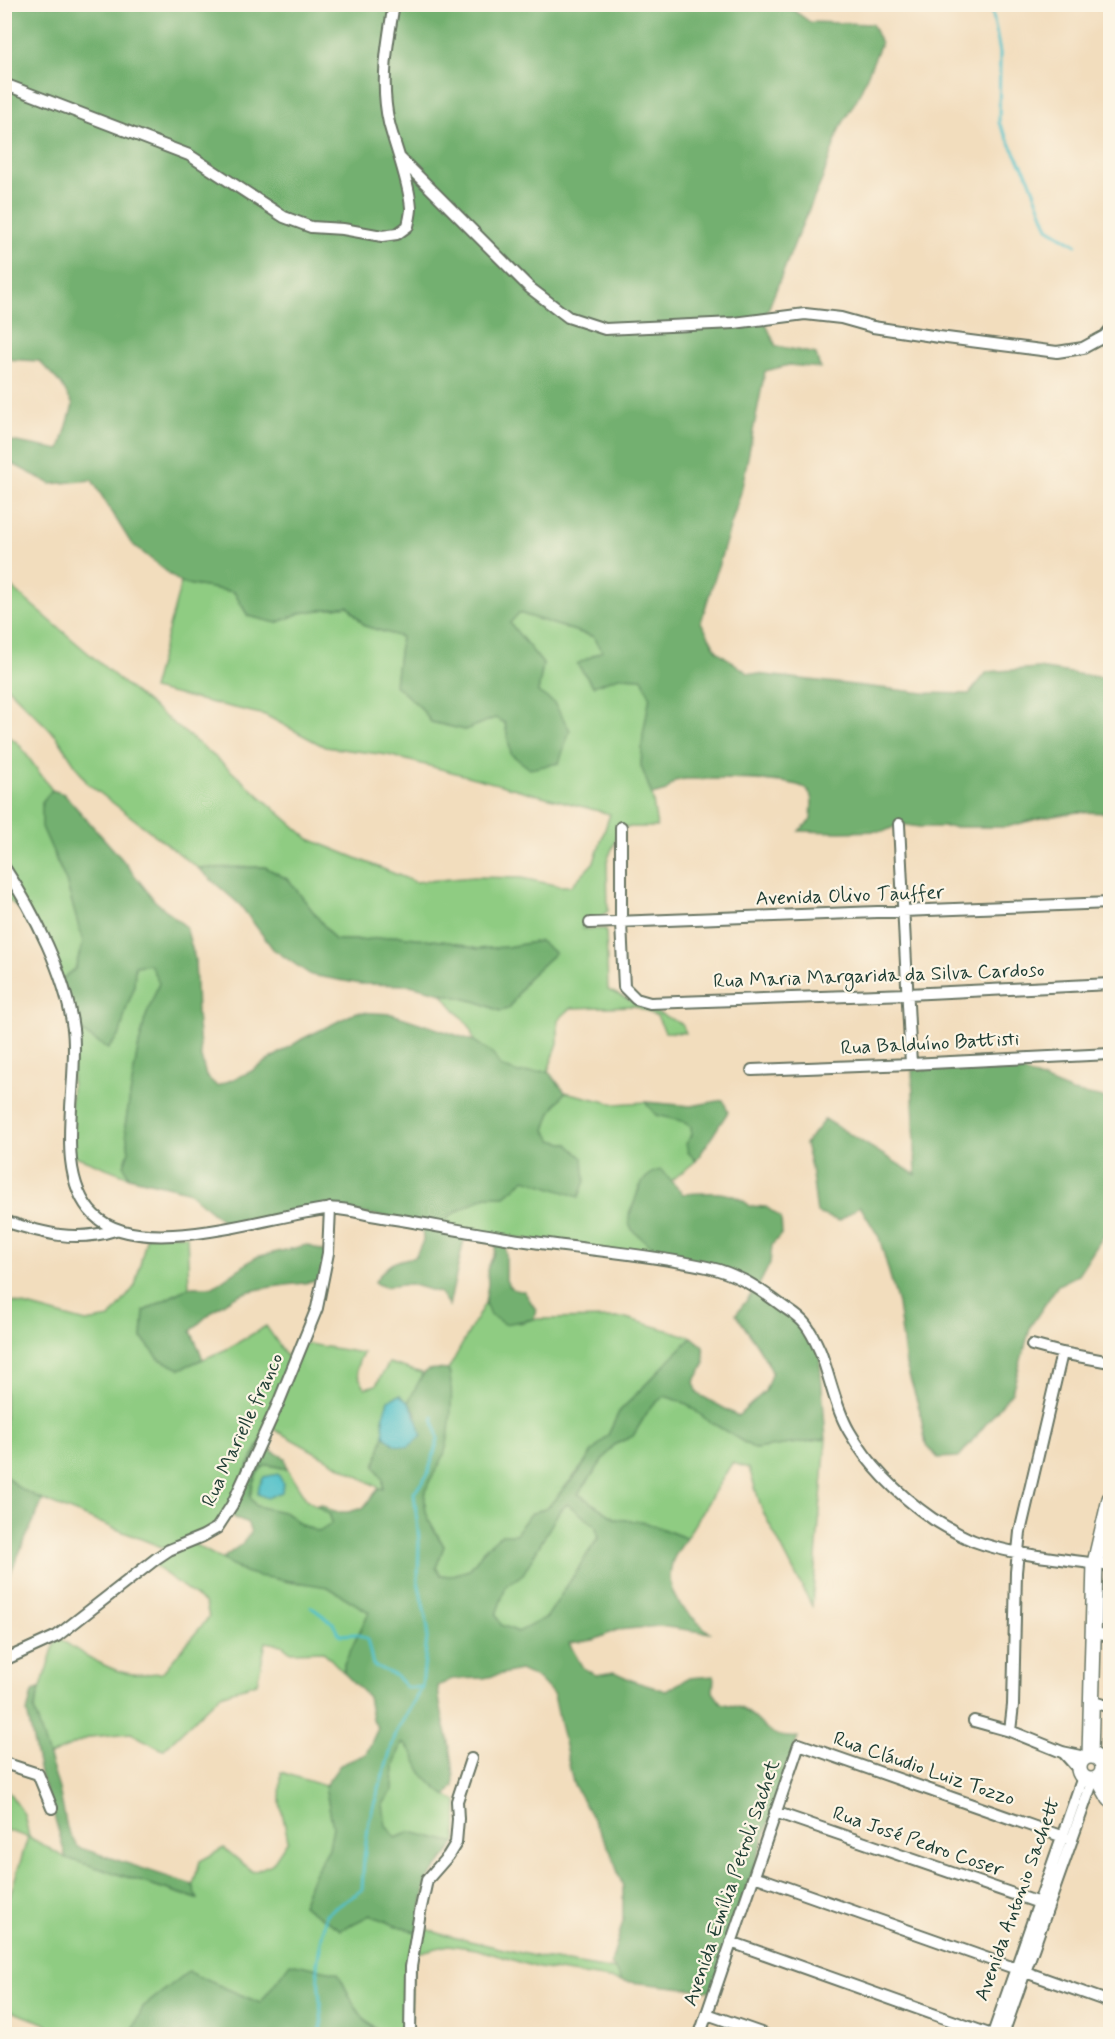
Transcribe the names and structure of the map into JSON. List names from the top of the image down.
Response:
{
  "streets": {
    "street": [
      "Avenida Olivo Tauffer",
      "Rua Maria Margarida da Silva Cardoso",
      "Rua Balduíno Battisti",
      "Rua Marielle franco",
      "Rua Cláudio Luiz Tozzo",
      "Rua José Pedro Coser",
      "Avenida Emília Petroli Sachet",
      "Avenida Antonio Sachett"
    ]
  },
  "crossings": [
    ["Avenida Olivo Tauffer", "Rua Maria Margarida da Silva Cardoso"],
    ["Rua Cláudio Luiz Tozzo", "Avenida Emília Petroli Sachet"],
    ["Rua Cláudio Luiz Tozzo", "Avenida Antonio Sachett"],
    ["Rua José Pedro Coser", "Avenida Emília Petroli Sachet"],
    ["Rua José Pedro Coser", "Avenida Antonio Sachett"]
  ]
}
